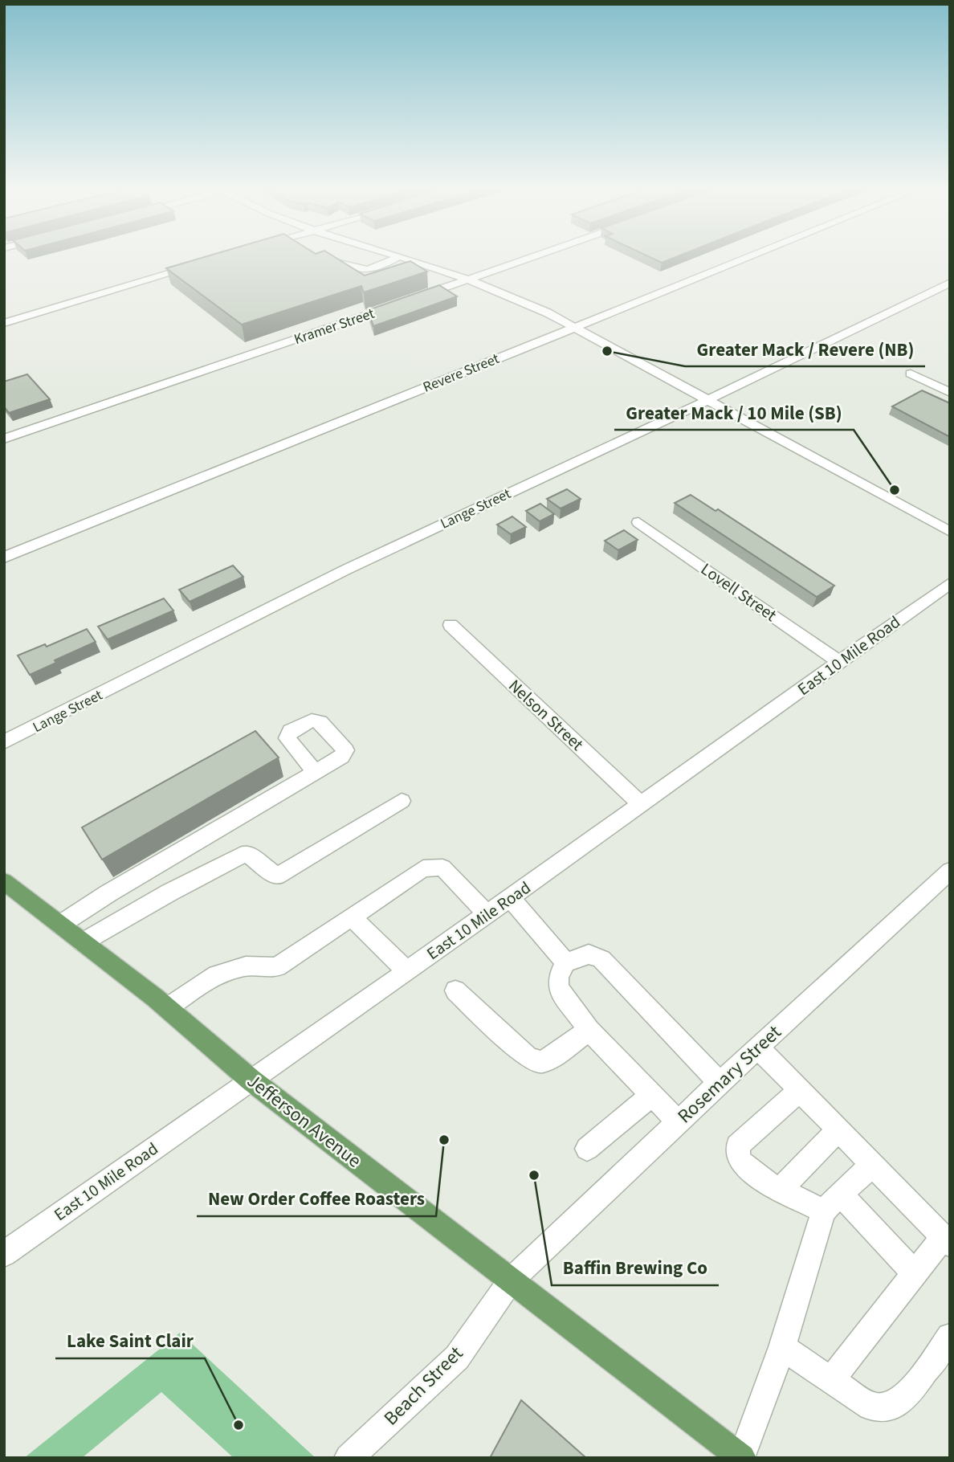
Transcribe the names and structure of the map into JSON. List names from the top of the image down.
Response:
{
  "streets": {
    "main road": ["Jefferson Avenue"],
    "street": [
      "Kramer Street",
      "Revere Street",
      "Lange Street",
      "Lovell Street",
      "East 10 Mile Road",
      "Nelson Street",
      "Rosemary Street",
      "Beach Street"
    ]
  },
  "crossings": [
    ["Lovell Street", "East 10 Mile Road"],
    ["East 10 Mile Road", "Nelson Street"],
    ["East 10 Mile Road", "Jefferson Avenue"],
    ["Rosemary Street", "Jefferson Avenue"],
    ["Rosemary Street", "Beach Street"],
    ["Jefferson Avenue", "Beach Street"]
  ],
  "places": [
    "Greater Mack / Revere (NB)",
    "Greater Mack / 10 Mile (SB)",
    "New Order Coffee Roasters",
    "Baffin Brewing Co",
    "Lake Saint Clair"
  ]
}
